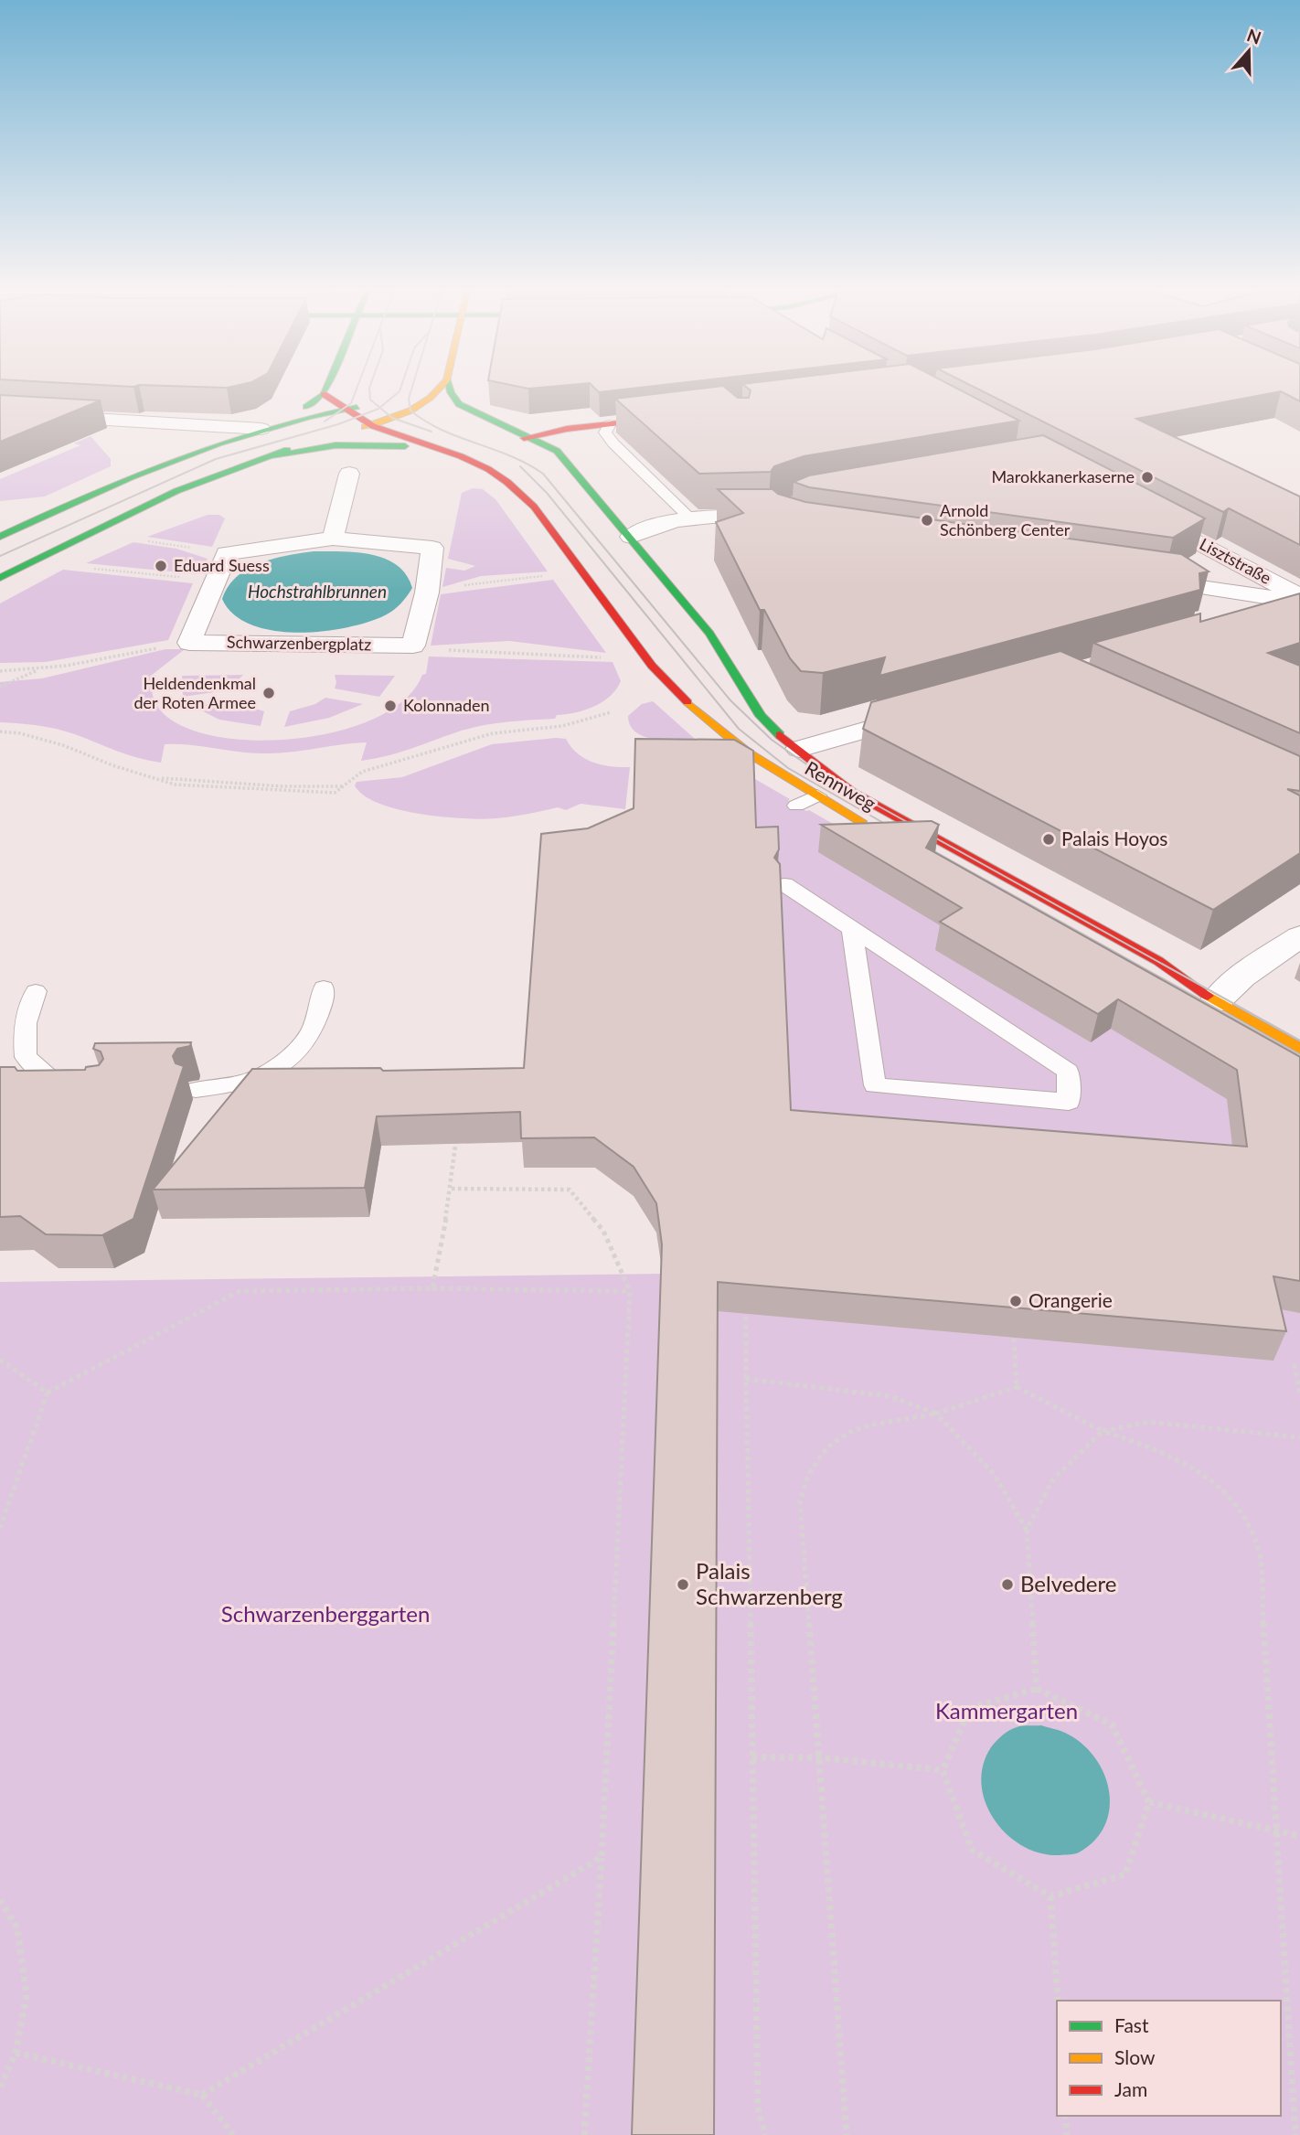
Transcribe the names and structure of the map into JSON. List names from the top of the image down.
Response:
{
  "streets": {
    "main road": ["Rennweg"],
    "street": ["Lisztstraße", "Schwarzenbergplatz"]
  },
  "water": ["Hochstrahlbrunnen"],
  "parks": ["Schwarzenberggarten", "Kammergarten"],
  "places": [
    "Marokkanerkaserne",
    "Arnold Schönberg Center",
    "Eduard Suess",
    "Heldendenkmal der Roten Armee",
    "Kolonnaden",
    "Palais Hoyos",
    "Orangerie",
    "Palais Schwarzenberg",
    "Belvedere"
  ],
  "legend": ["Fast", "Slow", "Jam"],
  "north": "top"
}
